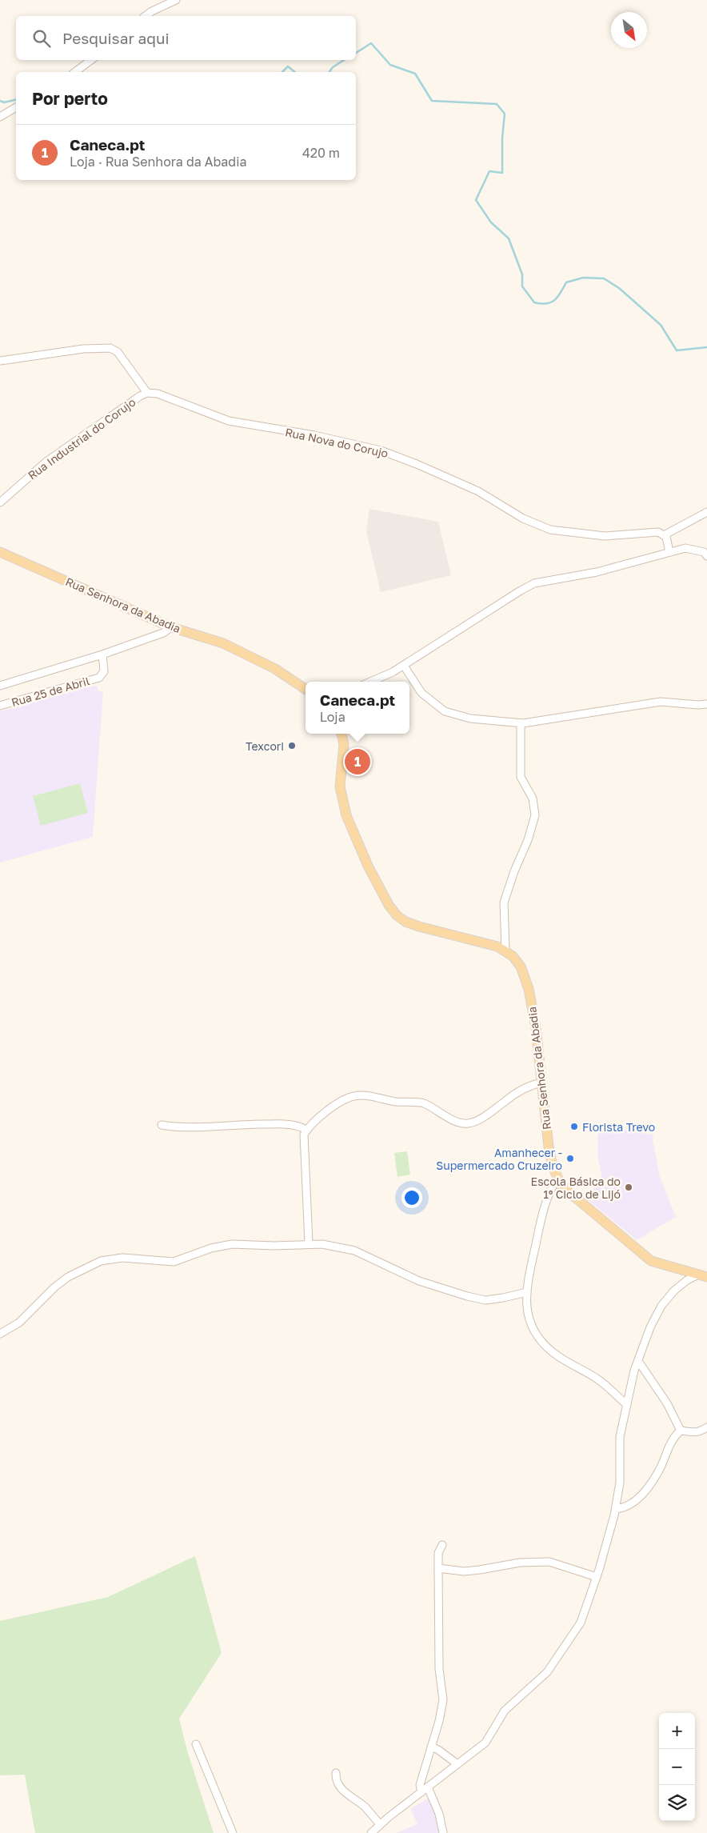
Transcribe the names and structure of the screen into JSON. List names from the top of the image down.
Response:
{
  "streets": {
    "main road": ["Rua Senhora da Abadia"],
    "street": ["Rua Industrial do Corujo", "Rua Nova do Corujo", "Rua 25 de Abril"]
  },
  "crossings": [
    ["Rua Industrial do Corujo", "Rua Nova do Corujo"],
    ["Rua Senhora da Abadia", "Rua 25 de Abril"]
  ],
  "places": [
    "Texcori",
    "Florista Trevo",
    "Amanhecer - Supermercado Cruzeiro",
    "Escola Básica do 1º Ciclo de Lijó"
  ],
  "north": "bottom right",
  "page": {
    "search": "Pesquisar aqui",
    "heading": "Por perto",
    "list": [
      {
        "mark": "1",
        "name": "Caneca.pt",
        "note": "Loja · Rua Senhora da Abadia",
        "value": "420 m"
      }
    ],
    "popup": ["Caneca.pt", "Loja"],
    "pins": "1",
    "map_buttons": ["+", "−"]
  }
}
